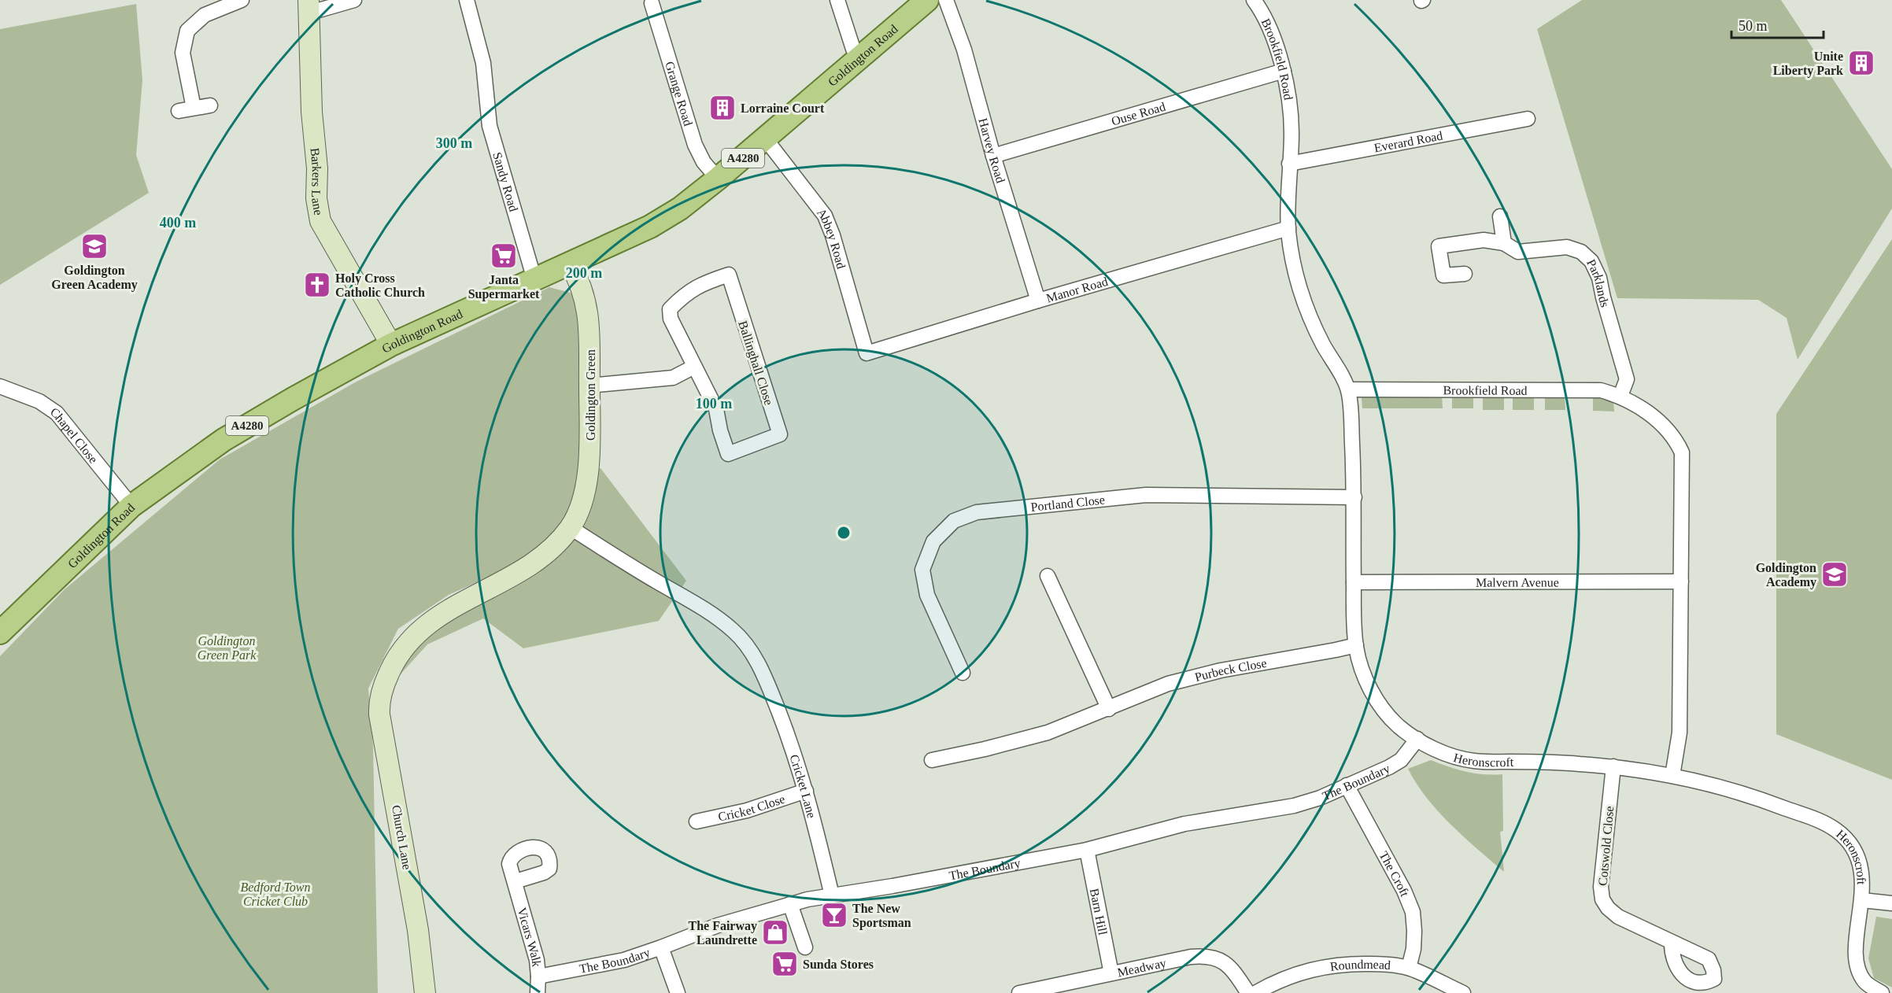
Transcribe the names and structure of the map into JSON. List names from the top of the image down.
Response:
{
  "streets": {
    "main road": ["Goldington Road", "A4280"],
    "street": [
      "Brookfield Road",
      "Grange Road",
      "Ouse Road",
      "Everard Road",
      "Harvey Road",
      "Barkers Lane",
      "Sandy Road",
      "Abbey Road",
      "Parklands",
      "Manor Road",
      "Ballinghall Close",
      "Goldington Green",
      "Chapel Close",
      "Portland Close",
      "Malvern Avenue",
      "Purbeck Close",
      "Heronscroft",
      "The Boundary",
      "Cricket Lane",
      "Cricket Close",
      "Church Lane",
      "Cotswold Close",
      "The Croft",
      "Barn Hill",
      "Vicars Walk",
      "Roundmead",
      "Meadway"
    ]
  },
  "crossings": [
    ["Goldington Road", "Grange Road"],
    ["Goldington Road", "Barkers Lane"],
    ["Goldington Road", "Sandy Road"],
    ["Goldington Road", "Abbey Road"],
    ["Goldington Road", "Goldington Green"],
    ["Goldington Road", "Chapel Close"],
    ["Brookfield Road", "Ouse Road"],
    ["Brookfield Road", "Everard Road"],
    ["Brookfield Road", "Parklands"],
    ["Brookfield Road", "Manor Road"],
    ["Brookfield Road", "Malvern Avenue"],
    ["Brookfield Road", "Heronscroft"],
    ["Ouse Road", "Harvey Road"],
    ["Harvey Road", "Manor Road"],
    ["Abbey Road", "Manor Road"],
    ["Goldington Green", "Cricket Lane"],
    ["Goldington Green", "Church Lane"],
    ["Portland Close", "Heronscroft"],
    ["Malvern Avenue", "Heronscroft"],
    ["Purbeck Close", "Heronscroft"],
    ["Heronscroft", "The Boundary"],
    ["Heronscroft", "Cotswold Close"],
    ["The Boundary", "Cricket Lane"],
    ["The Boundary", "The Croft"],
    ["The Boundary", "Barn Hill"],
    ["The Boundary", "Vicars Walk"],
    ["Cricket Lane", "Cricket Close"],
    ["The Croft", "Roundmead"],
    ["Barn Hill", "Meadway"]
  ],
  "parks": ["Goldington Green Park", "Bedford Town Cricket Club"],
  "places": {
    "building": ["Unite Liberty Park", "Lorraine Court"],
    "school or university": ["Goldington Green Academy", "Goldington Academy"],
    "supermarket": ["Janta Supermarket", "Sunda Stores"],
    "church": ["Holy Cross Catholic Church"],
    "bar": ["The New Sportsman"],
    "shop": ["The Fairway Laundrette"]
  },
  "scale_bar": "50 m",
  "rings": [
    "300 m",
    "400 m",
    "200 m",
    "100 m"
  ]
}
